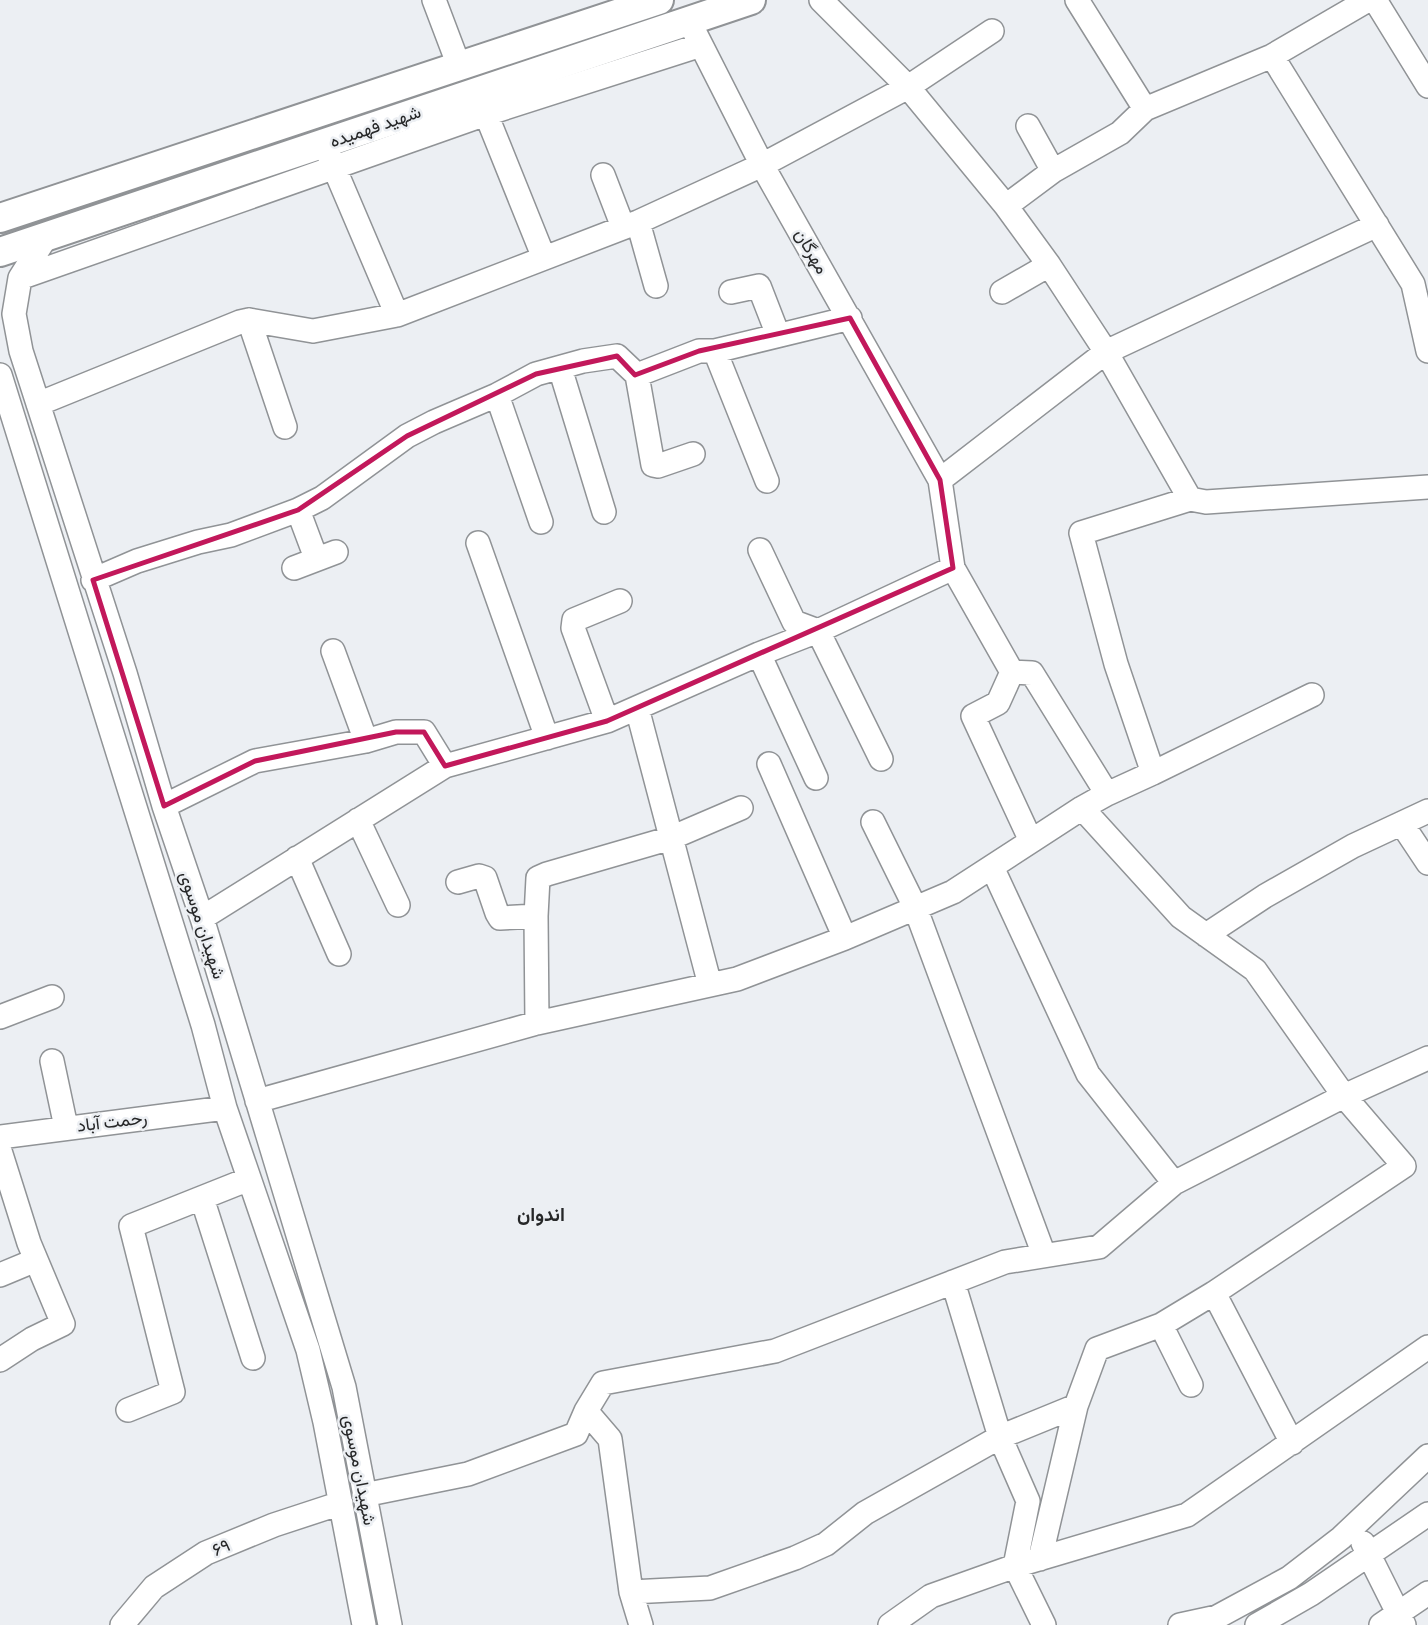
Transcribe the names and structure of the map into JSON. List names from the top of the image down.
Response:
{
  "streets": {
    "main road": ["شهید فهمیده"],
    "street": [
      "مهرگان",
      "شهیدان موسوی",
      "رحمت آباد",
      "۶۹"
    ]
  },
  "crossings": [
    ["شهید فهمیده", "مهرگان"],
    ["شهیدان موسوی", "رحمت آباد"],
    ["شهیدان موسوی", "۶۹"]
  ],
  "districts": ["اندوان"]
}
